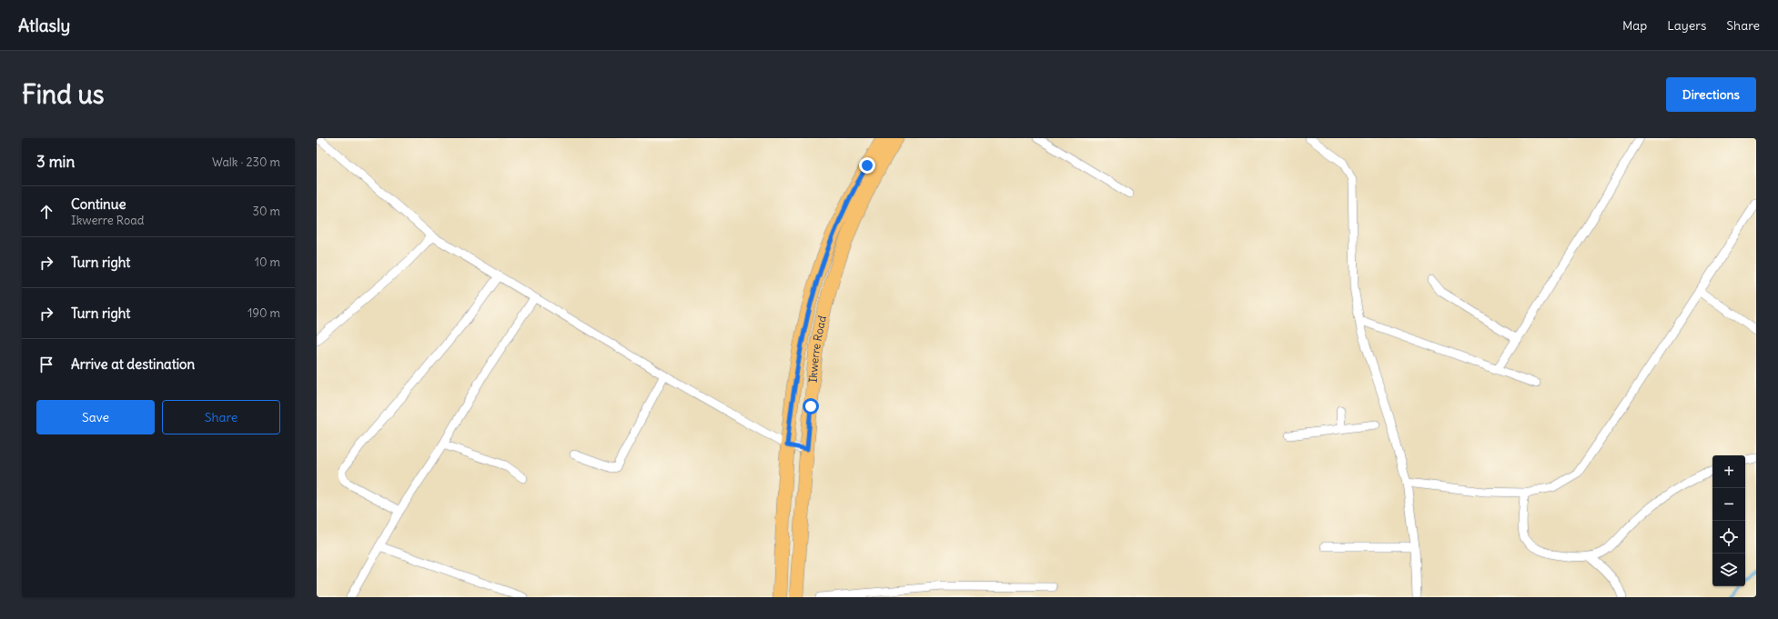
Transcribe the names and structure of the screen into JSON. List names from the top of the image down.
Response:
{
  "streets": {
    "main road": ["Ikwerre Road"]
  },
  "page": {
    "header": "Atlasly",
    "nav": ["Map", "Layers", "Share"],
    "buttons": [
      "Directions",
      ["Save", "Share"]
    ],
    "title": "Find us",
    "heading": ["3 min", "Walk · 230 m"],
    "list": [
      ["Continue", "Ikwerre Road", "30 m"],
      ["Turn right", "10 m"],
      ["Turn right", "190 m"],
      "Arrive at destination"
    ],
    "map_buttons": ["+", "−"]
  }
}
